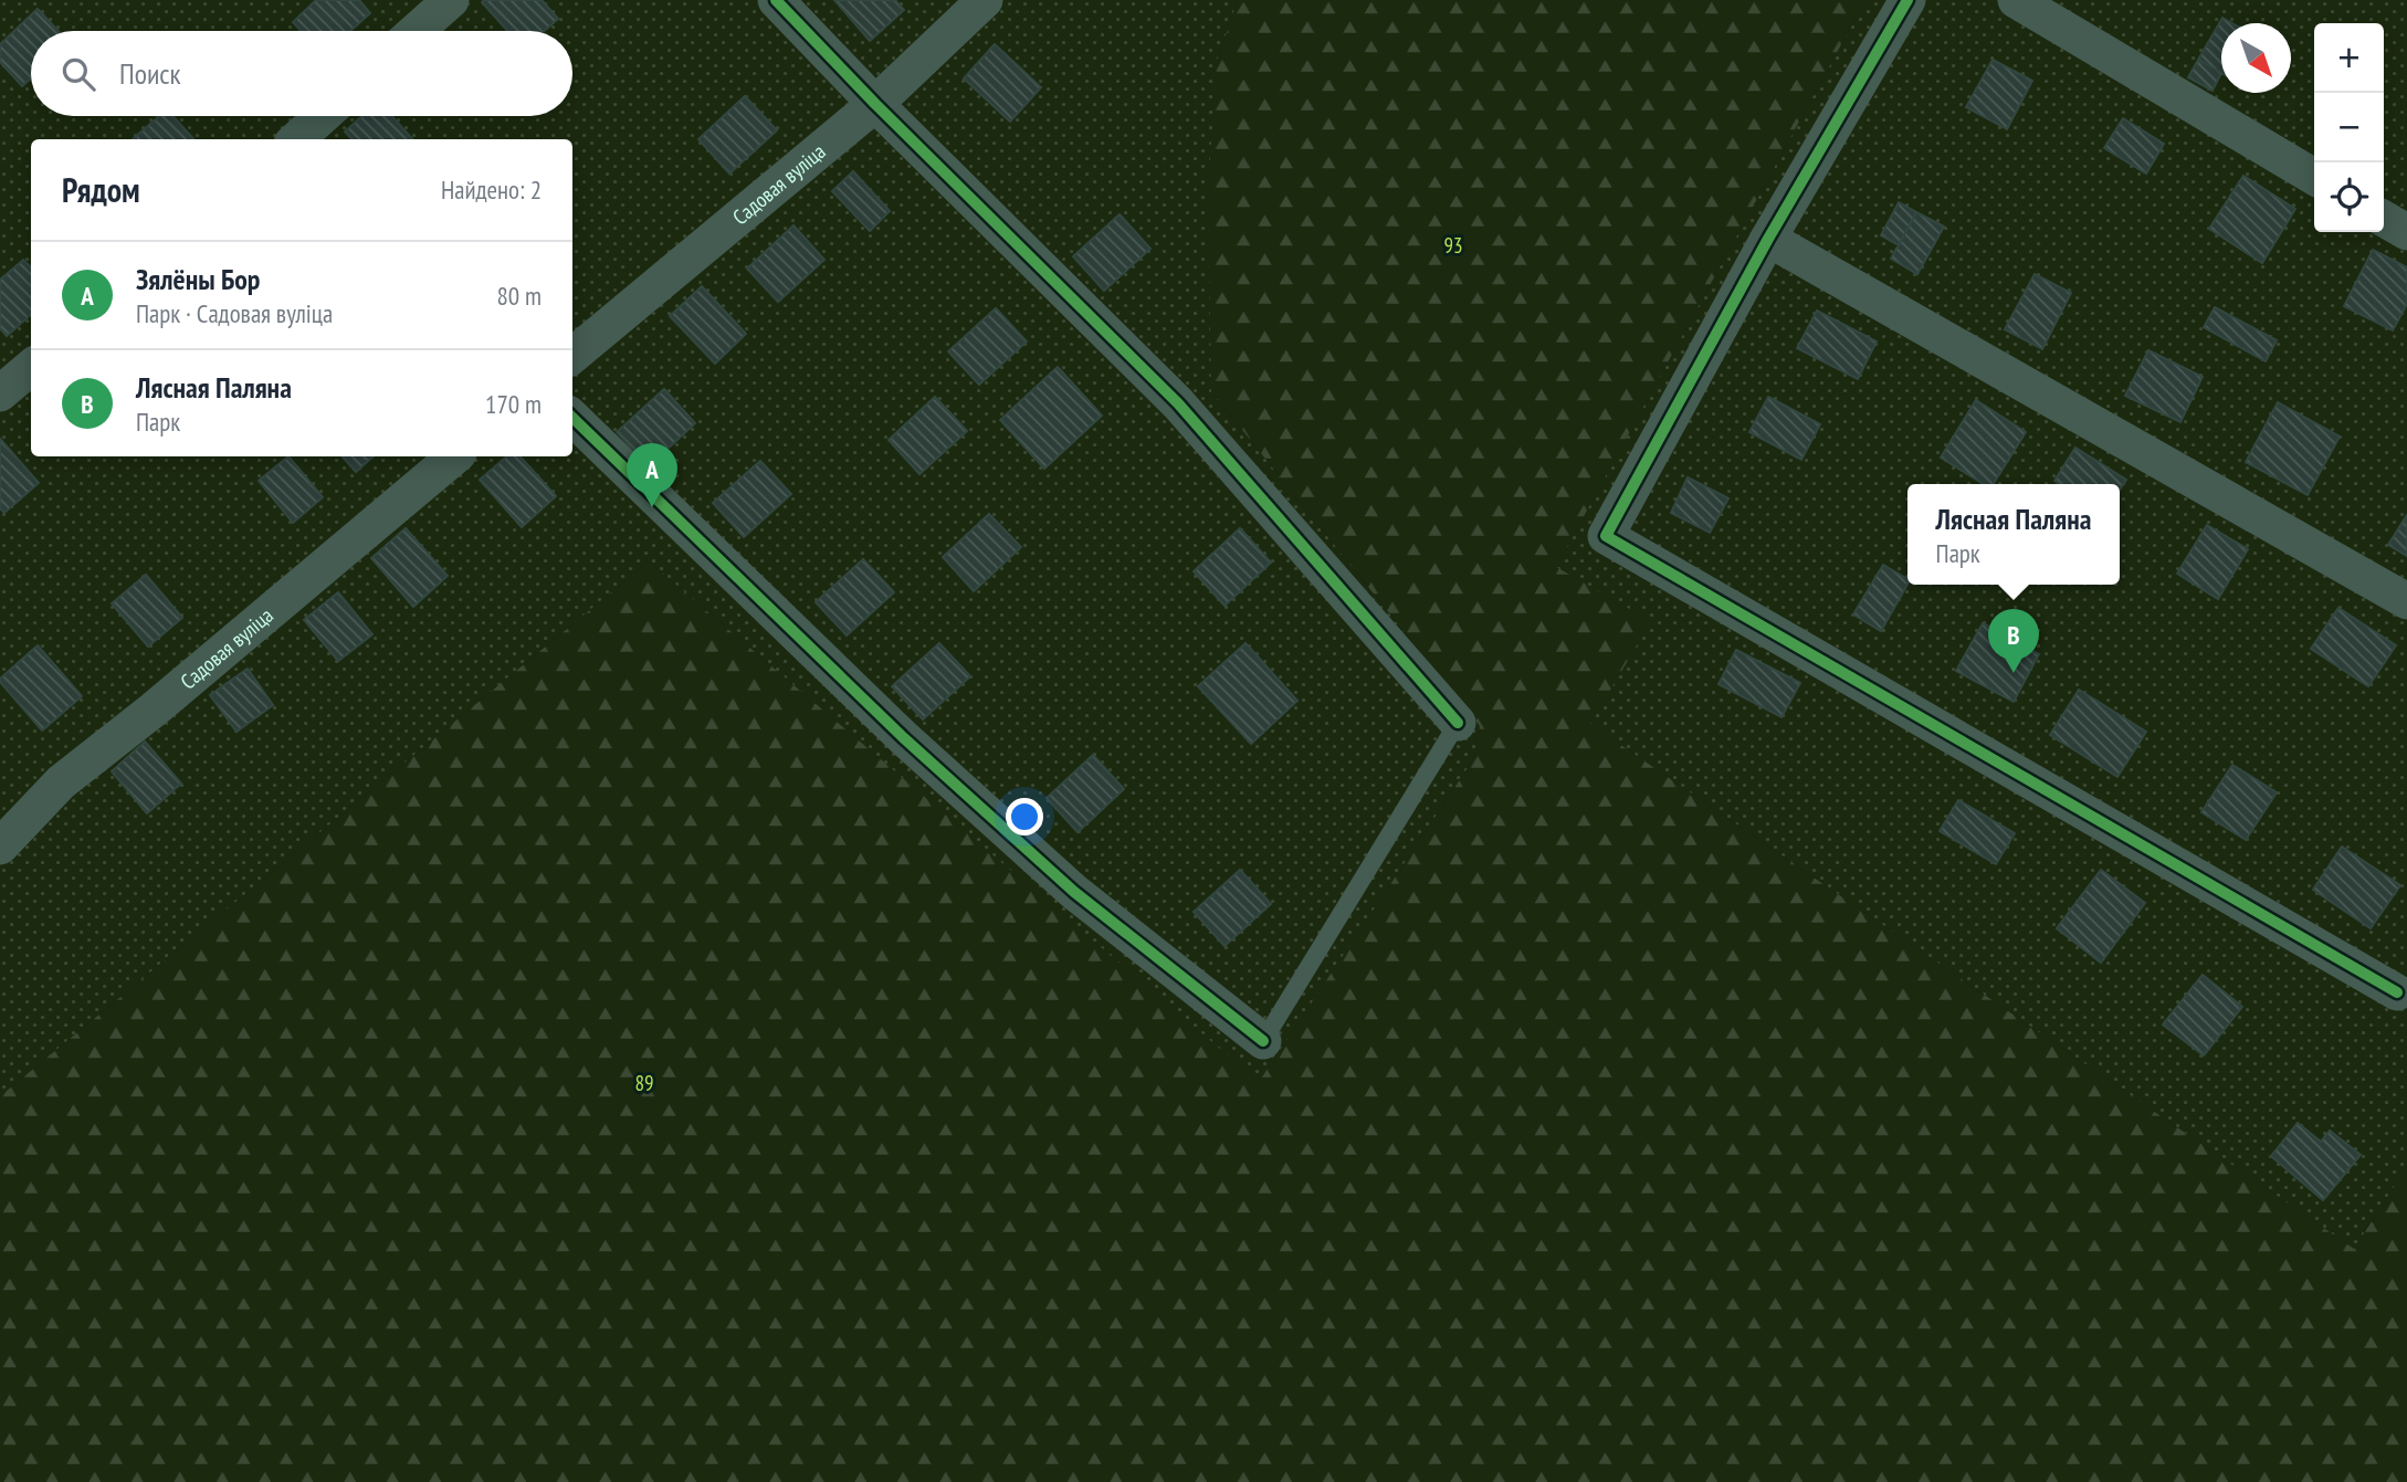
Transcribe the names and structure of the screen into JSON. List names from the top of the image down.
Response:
{
  "streets": {
    "street": ["Садовая вуліца"]
  },
  "parks": ["93", "89"],
  "north": "bottom right",
  "page": {
    "map_buttons": ["+", "−"],
    "search": "Поиск",
    "heading": ["Рядом", "Найдено: 2"],
    "list": [
      {
        "mark": "A",
        "name": "Зялёны Бор",
        "note": "Парк · Садовая вуліца",
        "value": "80 m"
      },
      {
        "mark": "B",
        "name": "Лясная Паляна",
        "note": "Парк",
        "value": "170 m"
      }
    ],
    "pins": ["A", "B"],
    "popup": ["Лясная Паляна", "Парк"]
  }
}
